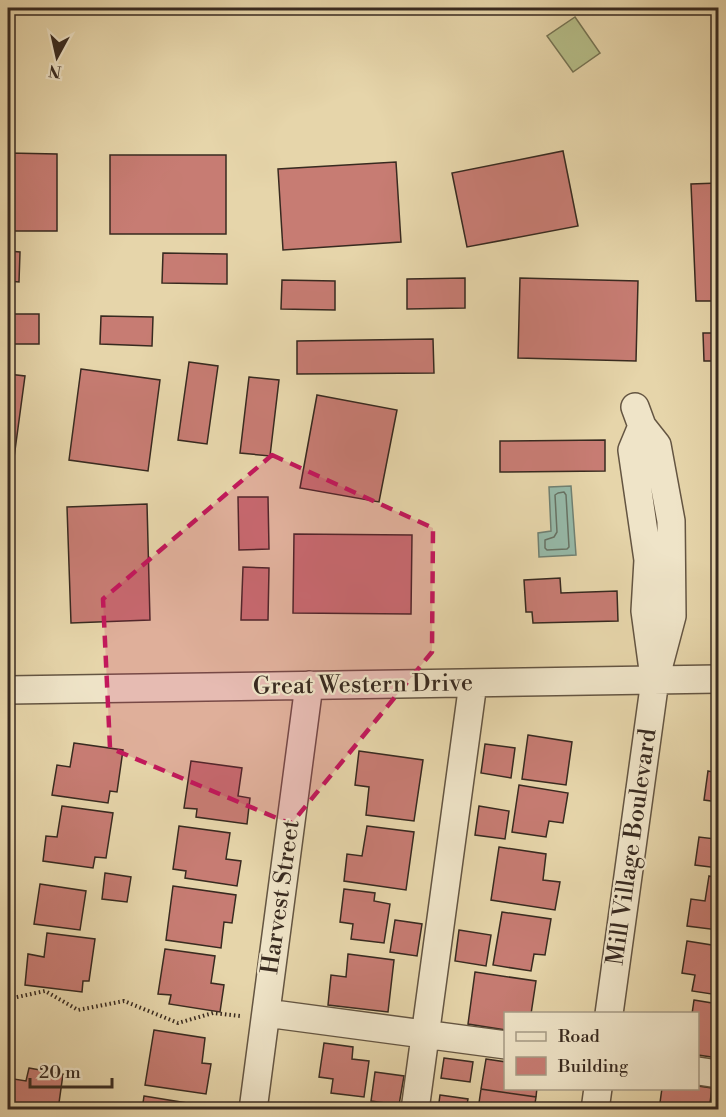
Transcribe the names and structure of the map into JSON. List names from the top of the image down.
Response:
{
  "streets": {
    "street": ["Great Western Drive", "Mill Village Boulevard", "Harvest Street"]
  },
  "crossings": [
    ["Great Western Drive", "Mill Village Boulevard"],
    ["Great Western Drive", "Harvest Street"]
  ],
  "legend": ["Road", "Building"],
  "scale_bar": "20 m",
  "north": "bottom"
}
